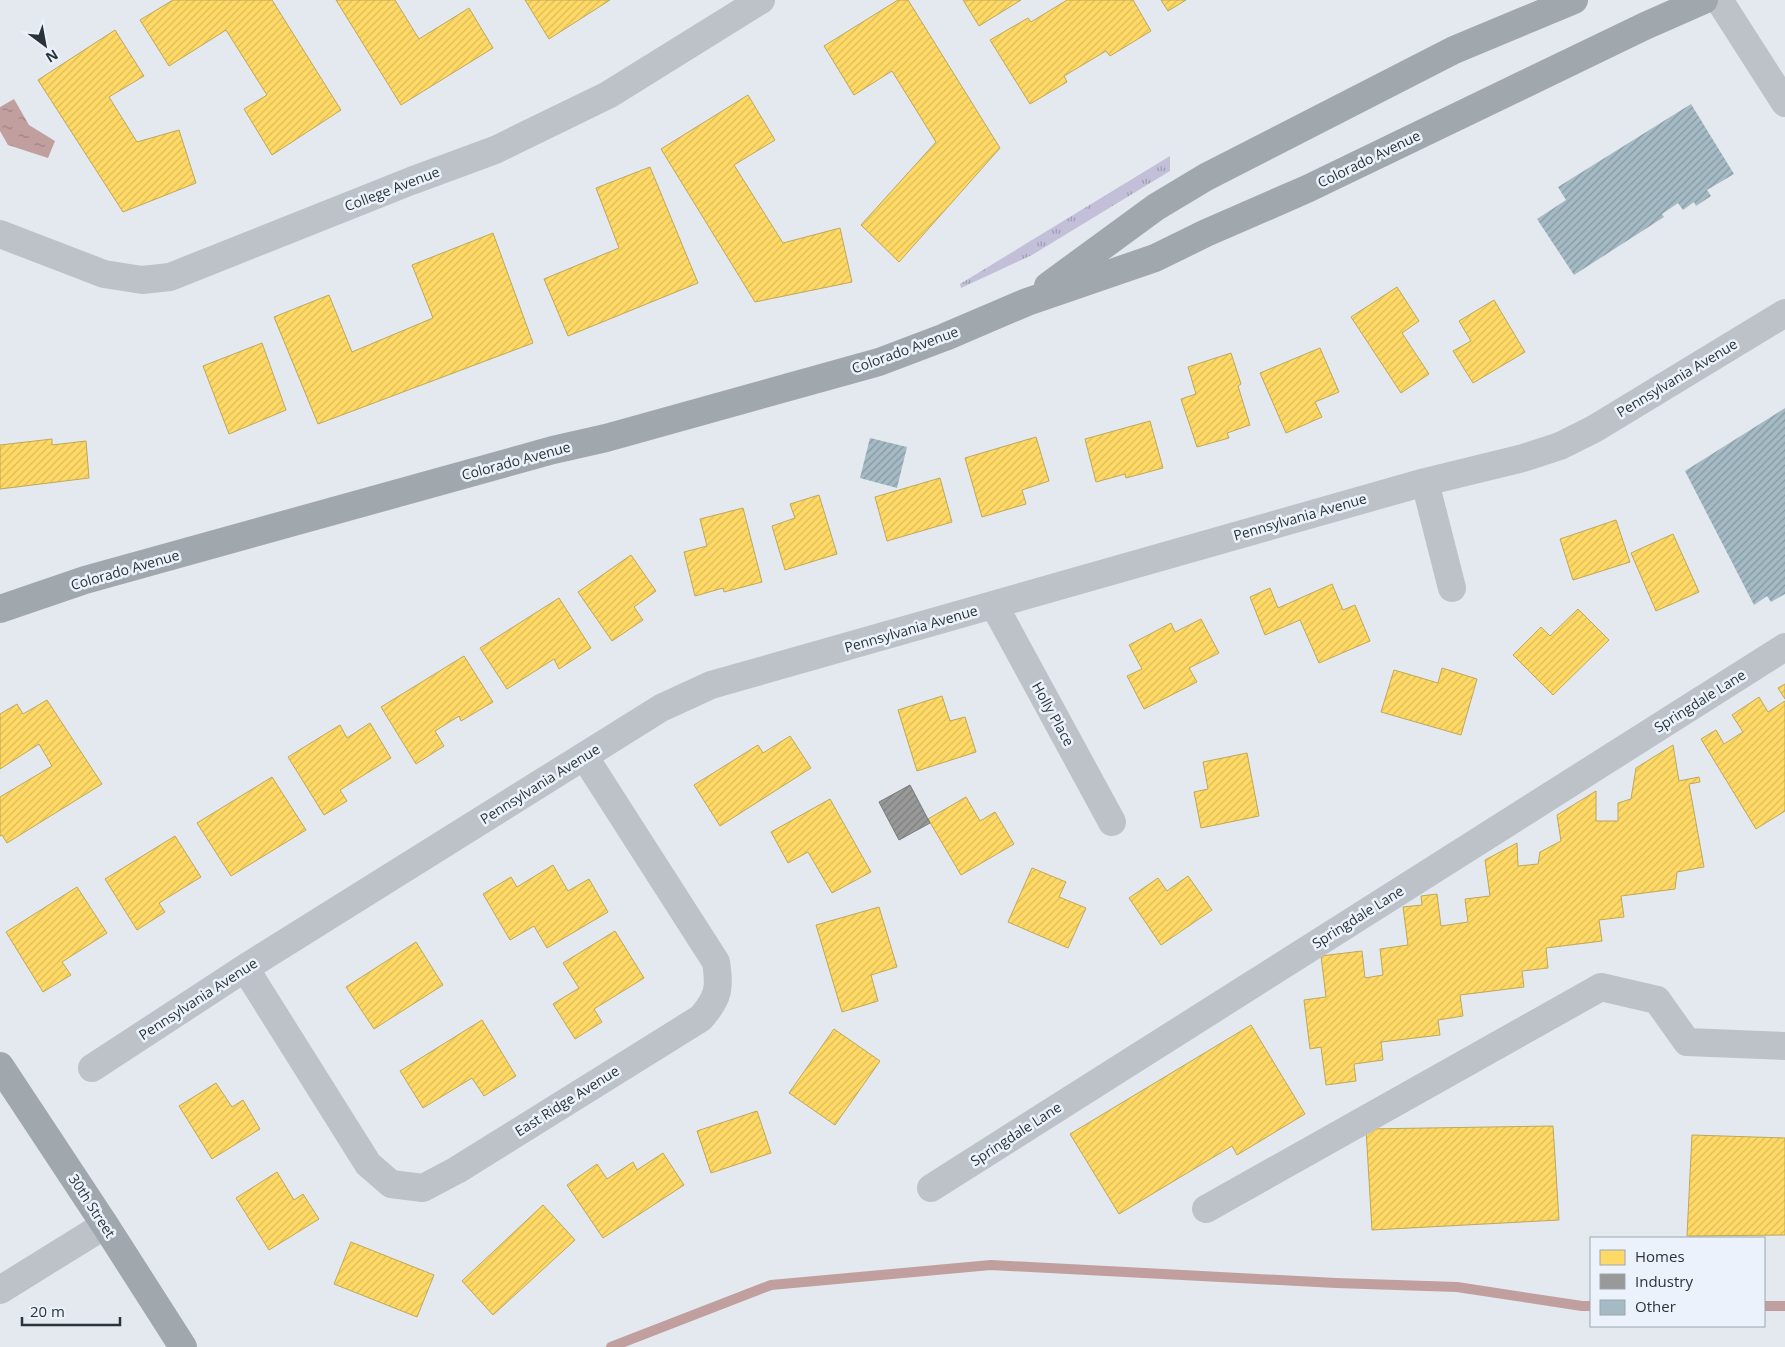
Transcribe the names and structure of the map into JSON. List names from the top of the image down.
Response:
{
  "streets": {
    "main road": ["Colorado Avenue", "30th Street"],
    "street": [
      "College Avenue",
      "Pennsylvania Avenue",
      "Springdale Lane",
      "Holly Place",
      "East Ridge Avenue"
    ]
  },
  "crossings": [
    ["Pennsylvania Avenue", "Holly Place"],
    ["Pennsylvania Avenue", "East Ridge Avenue"]
  ],
  "legend": ["Homes", "Industry", "Other"],
  "scale_bar": "20 m",
  "north": "bottom right"
}
